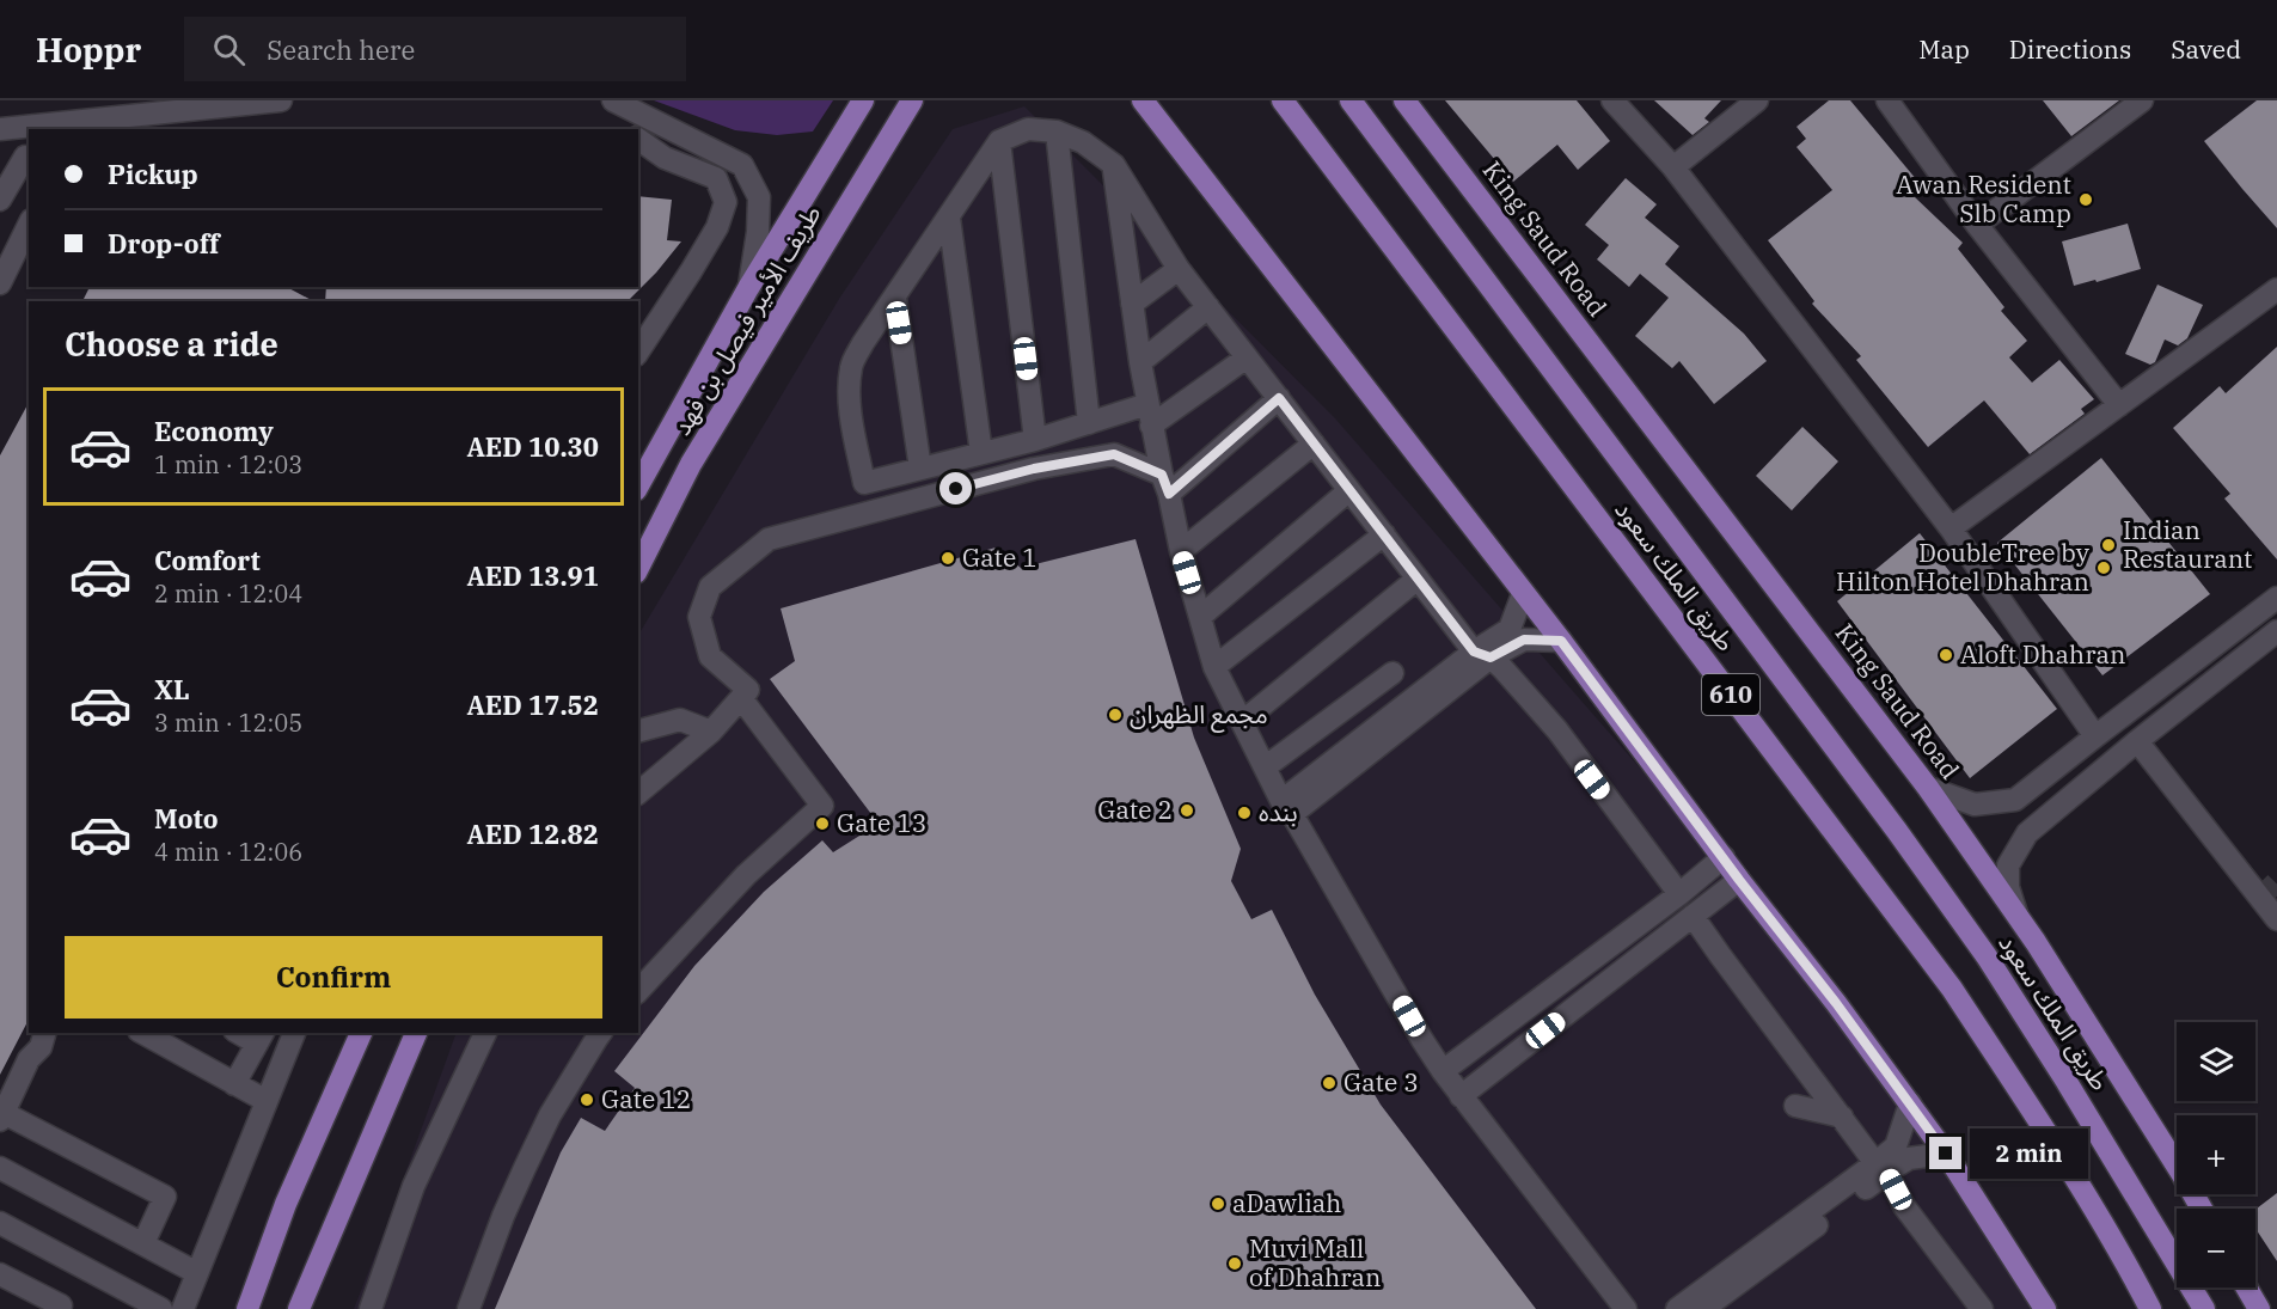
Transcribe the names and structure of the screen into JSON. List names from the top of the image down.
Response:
{
  "streets": {
    "main road": [
      "King Saud Road",
      "طريف الأمير فيصل بن فهد",
      "طريق الملك سعود",
      "610"
    ]
  },
  "places": [
    "Awan Resident Slb Camp",
    "Indian Restaurant",
    "Gate 1",
    "DoubleTree by Hilton Hotel Dhahran",
    "Aloft Dhahran",
    "مجمع الظهران",
    "Gate 2",
    "بنده",
    "Gate 13",
    "Gate 3",
    "Gate 12",
    "aDawliah",
    "Muvi Mall of Dhahran"
  ],
  "page": {
    "header": "Hoppr",
    "search": "Search here",
    "nav": ["Map", "Directions", "Saved"],
    "banner": ["Pickup", "Drop-off"],
    "heading": "Choose a ride",
    "list": [
      {
        "name": "Economy",
        "note": "1 min · 12:03",
        "value": "AED 10.30"
      },
      {
        "name": "Comfort",
        "note": "2 min · 12:04",
        "value": "AED 13.91"
      },
      {
        "name": "XL",
        "note": "3 min · 12:05",
        "value": "AED 17.52"
      },
      {
        "name": "Moto",
        "note": "4 min · 12:06",
        "value": "AED 12.82"
      }
    ],
    "buttons": "Confirm",
    "map_buttons": ["+", "−"],
    "bubble": "2 min"
  }
}
